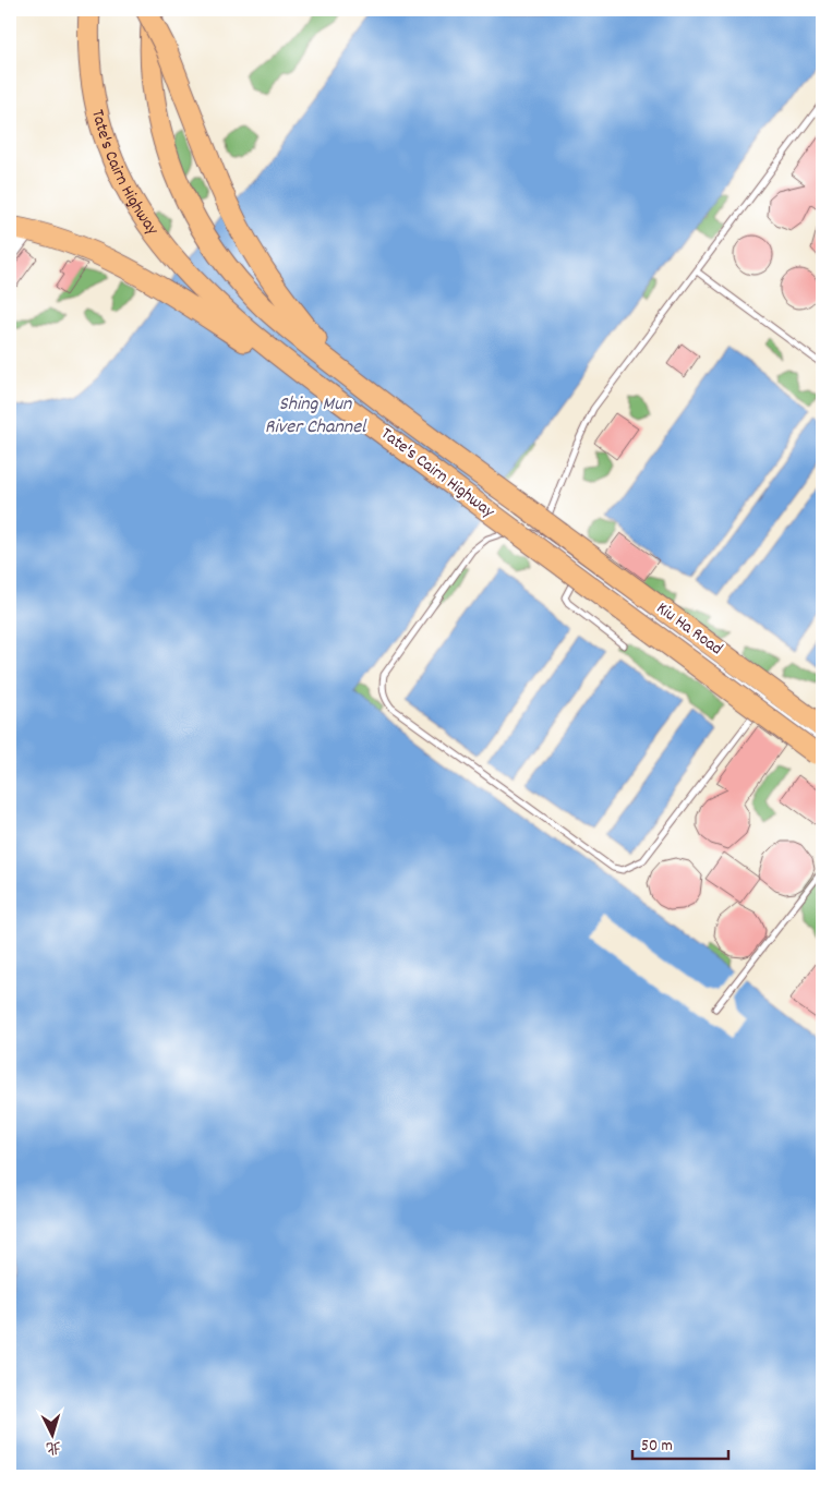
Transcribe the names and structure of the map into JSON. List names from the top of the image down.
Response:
{
  "streets": {
    "highway": ["Tate's Cairn Highway"],
    "lane": ["Kiu Ha Road"]
  },
  "water": ["Shing Mun River Channel"],
  "scale_bar": "50 m",
  "north": "bottom"
}
